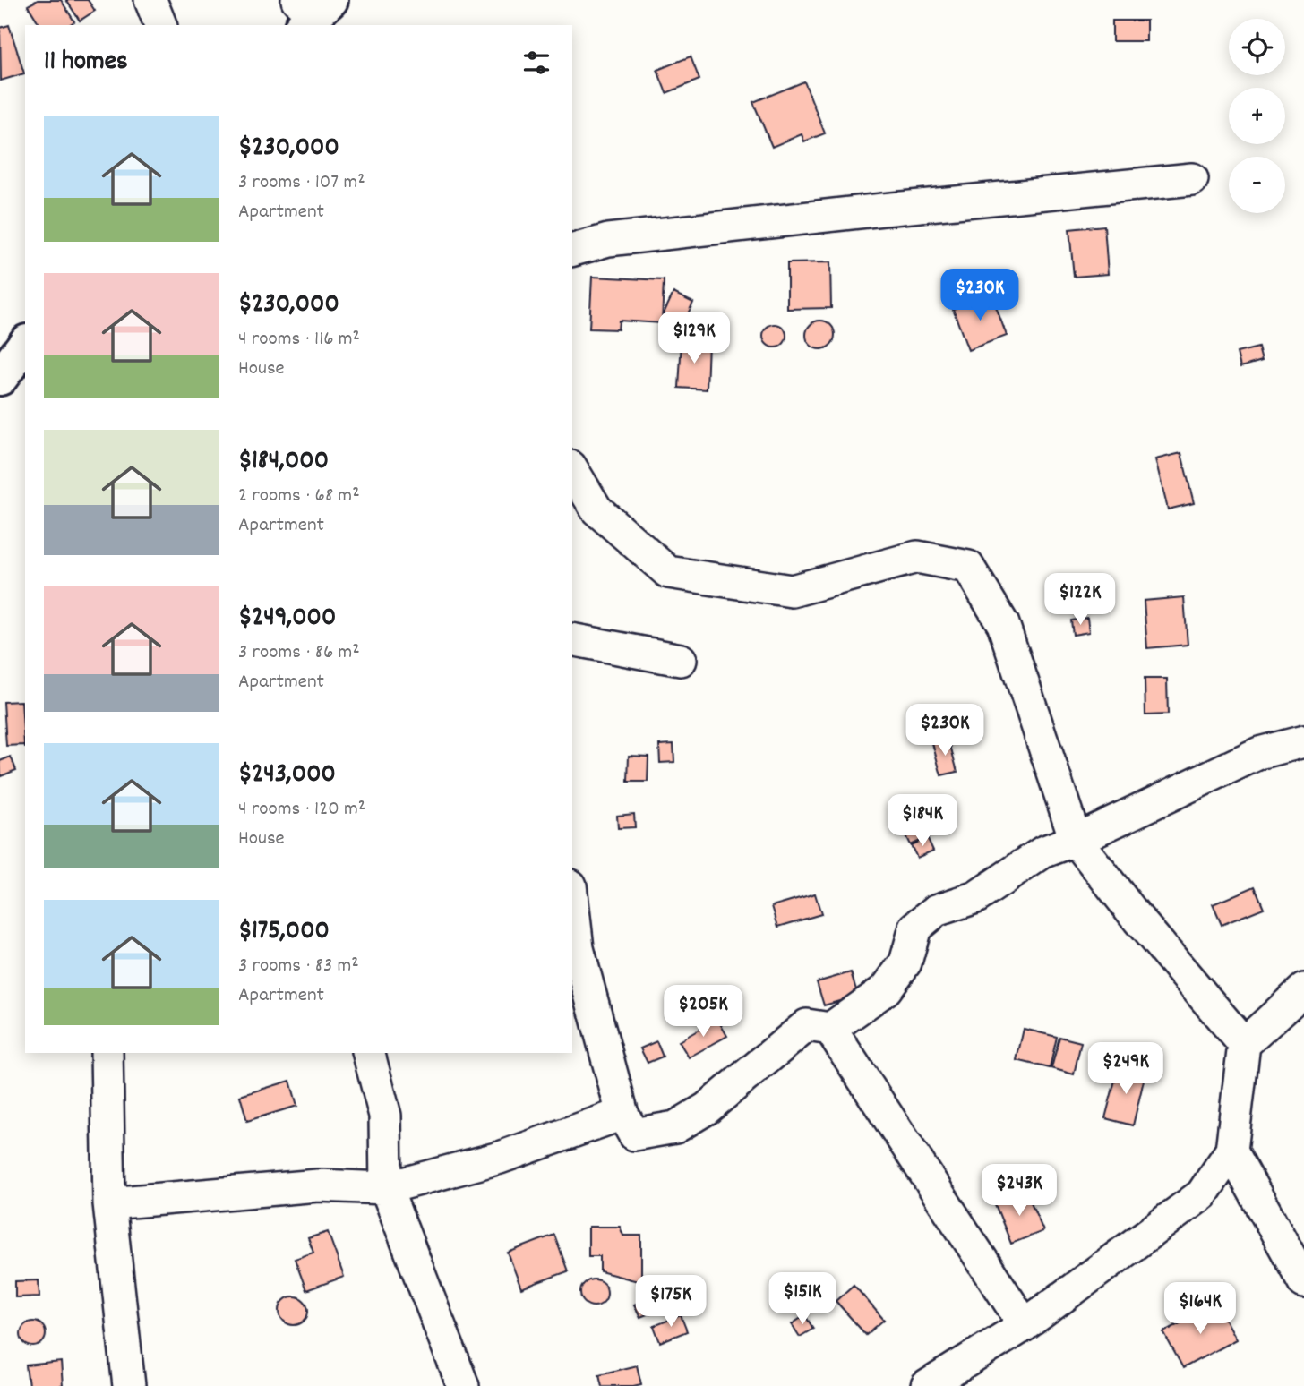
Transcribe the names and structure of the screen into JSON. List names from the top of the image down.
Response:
{
  "page": {
    "map_buttons": ["+", "−"],
    "heading": "11 homes",
    "list": [
      {
        "name": "$230,000",
        "note": "3 rooms · 107 m² · Apartment"
      },
      {
        "name": "$230,000",
        "note": "4 rooms · 116 m² · House"
      },
      {
        "name": "$184,000",
        "note": "2 rooms · 68 m² · Apartment"
      },
      {
        "name": "$249,000",
        "note": "3 rooms · 86 m² · Apartment"
      },
      {
        "name": "$243,000",
        "note": "4 rooms · 120 m² · House"
      },
      {
        "name": "$175,000",
        "note": "3 rooms · 83 m² · Apartment"
      }
    ],
    "price": [
      "$230K",
      "$129K",
      "$122K",
      "$230K",
      "$184K",
      "$205K",
      "$249K",
      "$243K",
      "$151K",
      "$175K",
      "$164K"
    ]
  }
}
